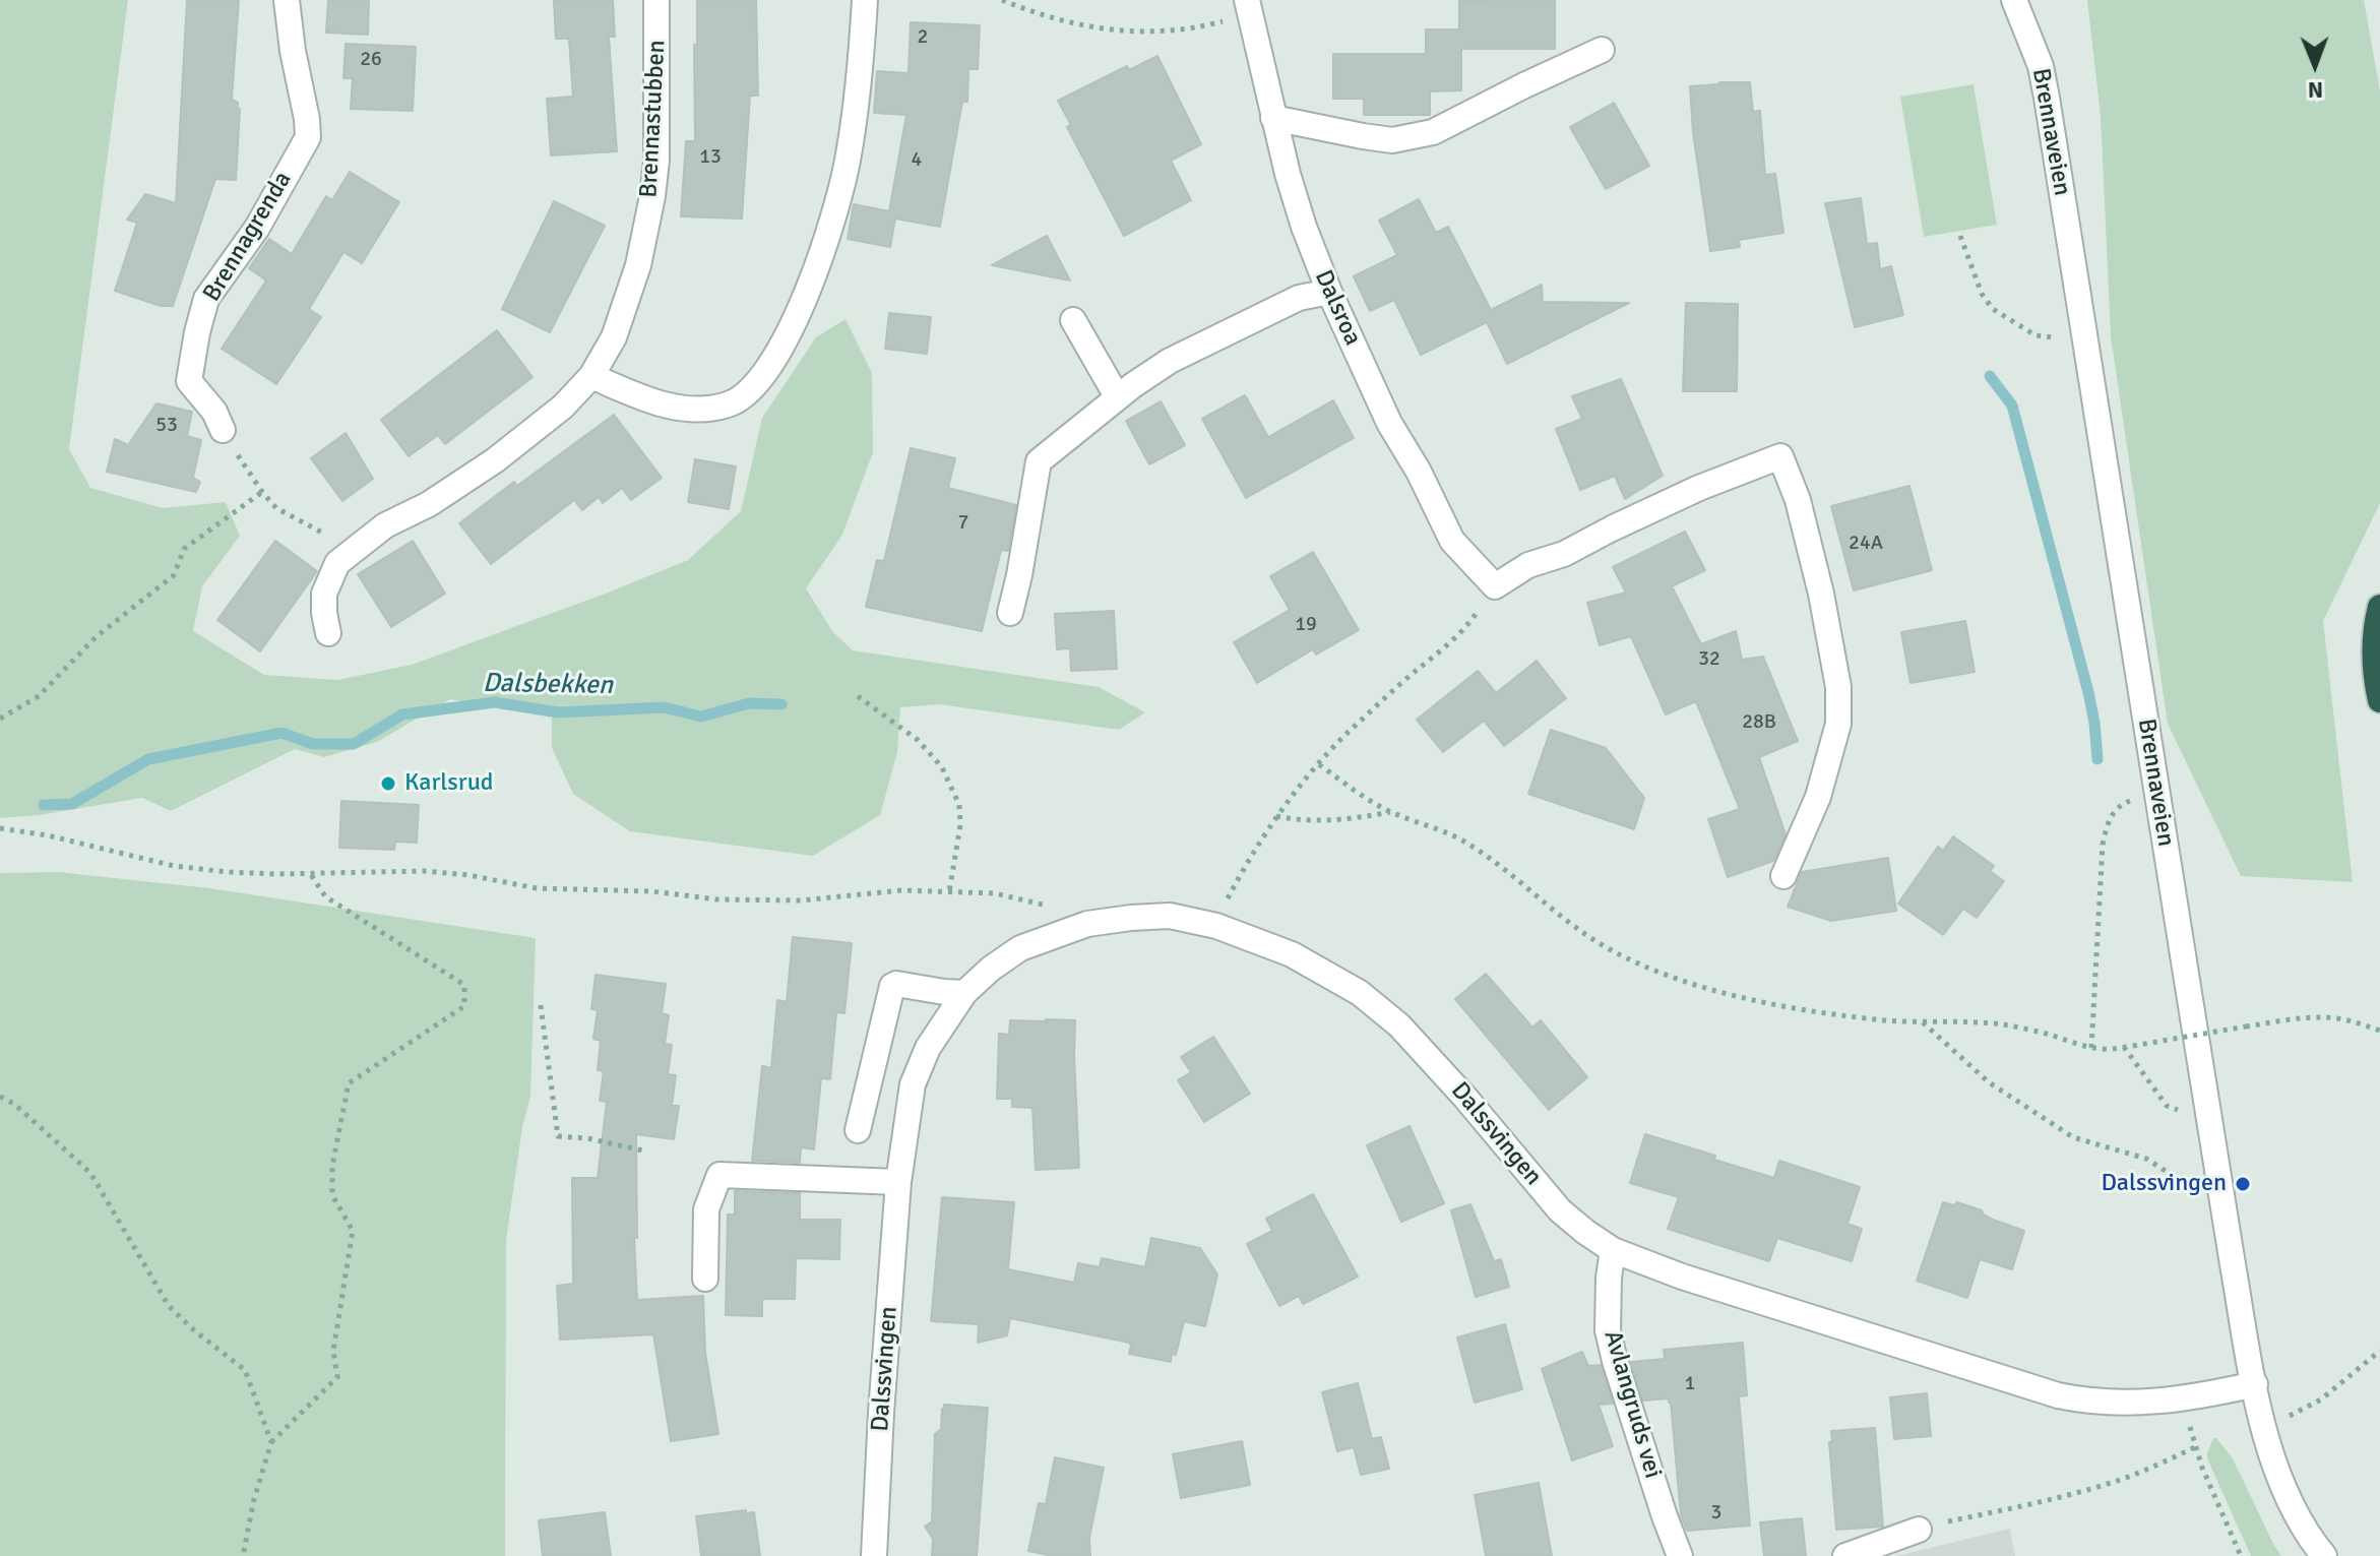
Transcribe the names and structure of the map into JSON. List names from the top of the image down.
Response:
{
  "streets": {
    "street": [
      "Brennastubben",
      "Brennaveien",
      "Brennagrenda",
      "Dalsroa",
      "Dalssvingen",
      "Avlangruds vei"
    ]
  },
  "crossings": [
    ["Brennaveien", "Dalssvingen"],
    ["Dalssvingen", "Avlangruds vei"]
  ],
  "water": ["Dalsbekken"],
  "places": ["Karlsrud", "Dalssvingen"],
  "house_numbers": [
    "2",
    "26",
    "13",
    "4",
    "53",
    "7",
    "24A",
    "19",
    "32",
    "28B",
    "1",
    "3"
  ],
  "north": "bottom"
}
